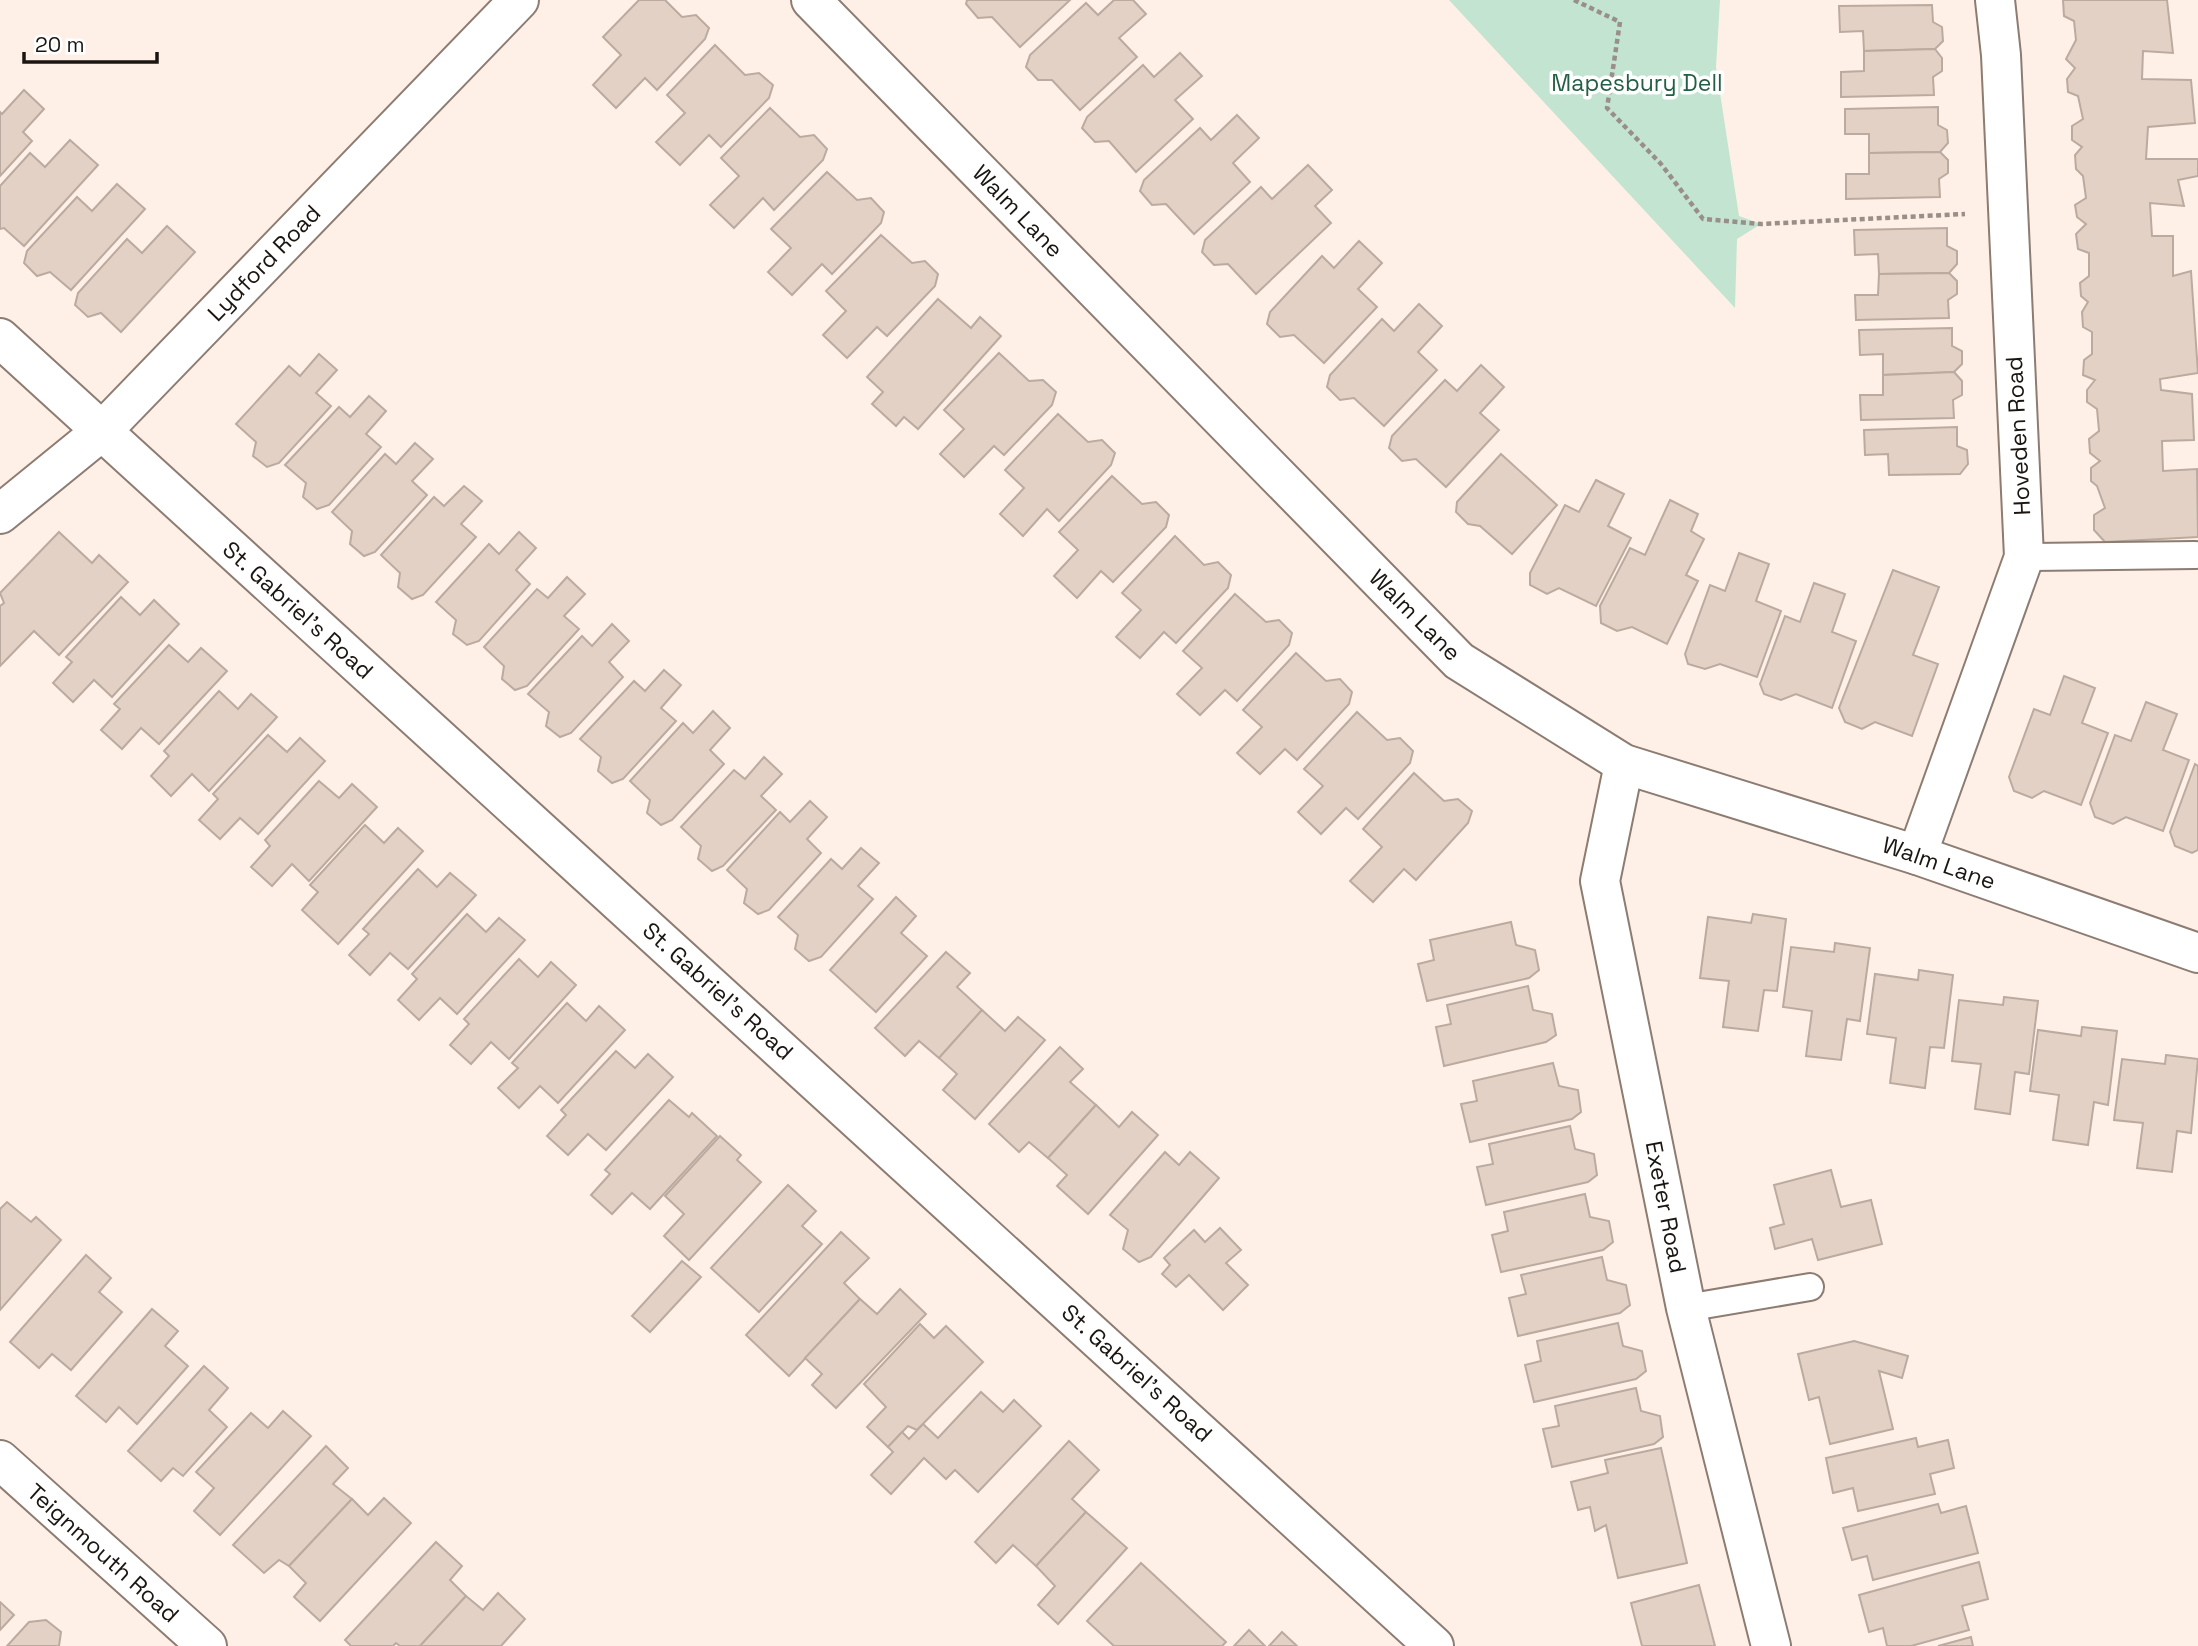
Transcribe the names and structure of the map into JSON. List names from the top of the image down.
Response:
{
  "streets": {
    "street": [
      "Walm Lane",
      "Lydford Road",
      "Hoveden Road",
      "St. Gabriel's Road",
      "Exeter Road",
      "Teignmouth Road"
    ]
  },
  "crossings": [
    ["Walm Lane", "Hoveden Road"],
    ["Walm Lane", "Exeter Road"],
    ["Lydford Road", "St. Gabriel's Road"]
  ],
  "parks": ["Mapesbury Dell"],
  "scale_bar": "20 m"
}
